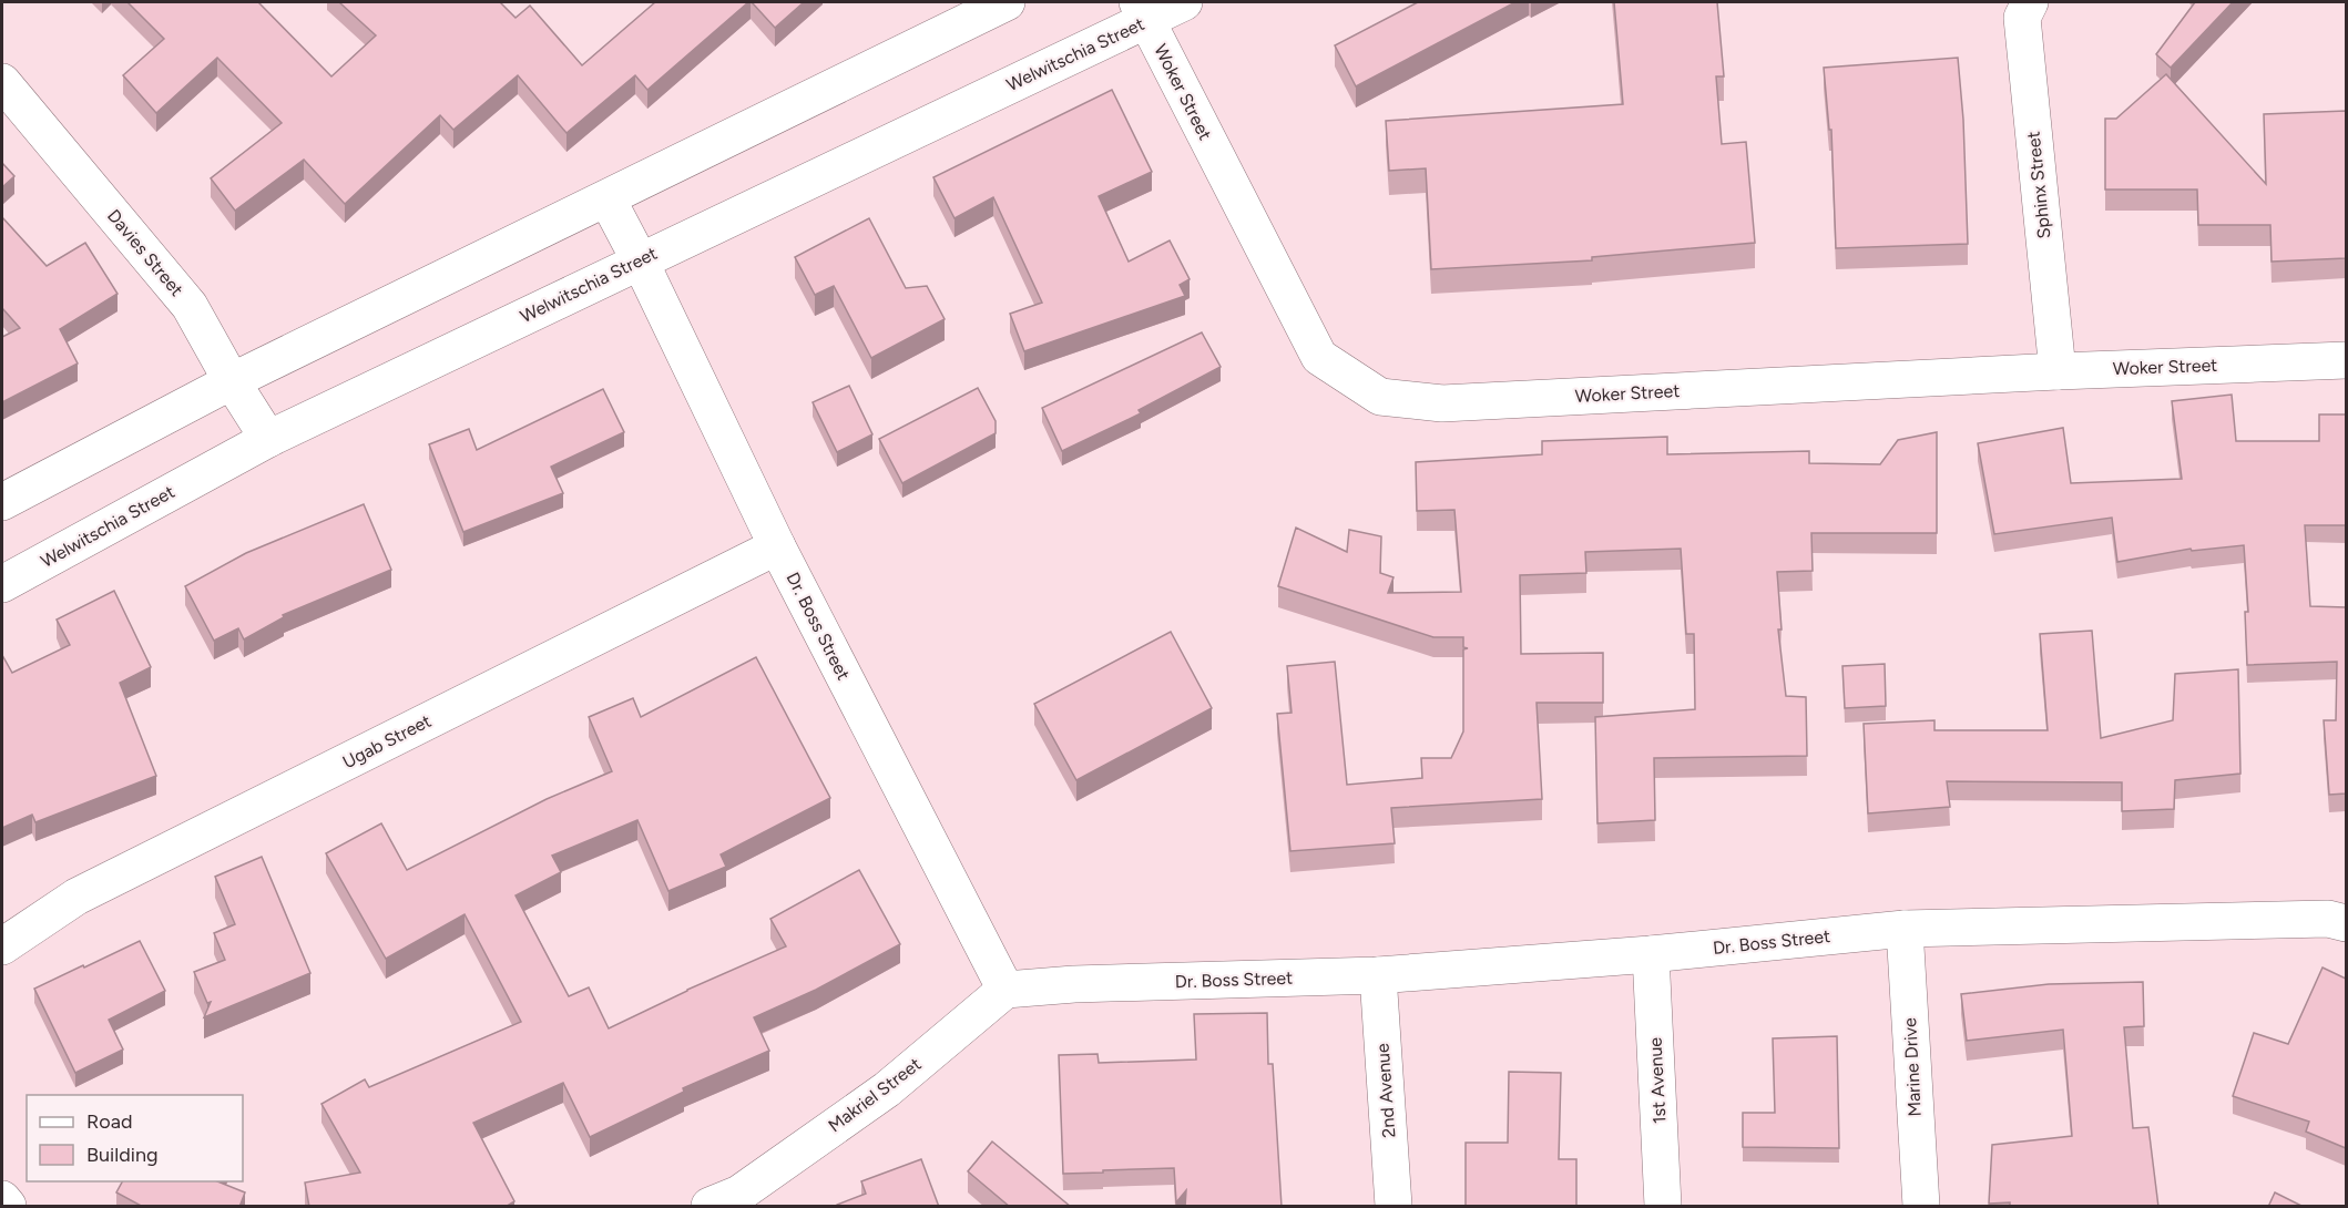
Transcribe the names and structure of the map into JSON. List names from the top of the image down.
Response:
{
  "streets": {
    "street": [
      "Welwitschia Street",
      "Woker Street",
      "Sphinx Street",
      "Davies Street",
      "Dr. Boss Street",
      "Ugab Street",
      "Marine Drive",
      "1st Avenue",
      "2nd Avenue",
      "Makriel Street"
    ]
  },
  "crossings": [
    ["Welwitschia Street", "Woker Street"],
    ["Welwitschia Street", "Davies Street"],
    ["Welwitschia Street", "Dr. Boss Street"],
    ["Woker Street", "Sphinx Street"],
    ["Dr. Boss Street", "Ugab Street"],
    ["Dr. Boss Street", "Marine Drive"],
    ["Dr. Boss Street", "1st Avenue"],
    ["Dr. Boss Street", "2nd Avenue"],
    ["Dr. Boss Street", "Makriel Street"]
  ],
  "legend": ["Road", "Building"]
}
